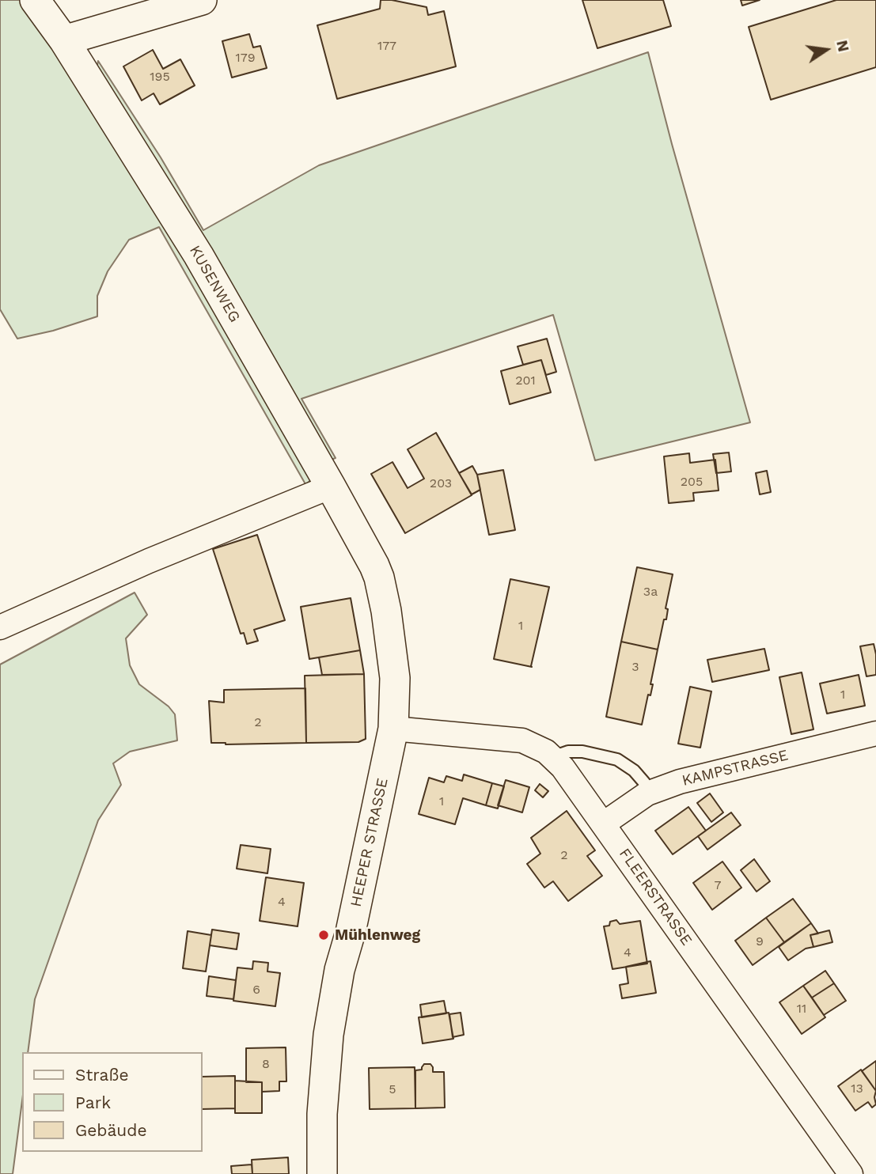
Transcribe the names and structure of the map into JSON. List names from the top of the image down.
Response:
{
  "streets": {
    "street": [
      "KUSENWEG",
      "KAMPSTRASSE",
      "HEEPER STRASSE",
      "FLEERSTRASSE"
    ]
  },
  "crossings": [
    ["KUSENWEG", "HEEPER STRASSE"],
    ["KAMPSTRASSE", "FLEERSTRASSE"],
    ["HEEPER STRASSE", "FLEERSTRASSE"]
  ],
  "places": ["Mühlenweg"],
  "house_numbers": [
    "177",
    "179",
    "195",
    "201",
    "205",
    "203",
    "3a",
    "1",
    "3",
    "1",
    "2",
    "1",
    "2",
    "7",
    "4",
    "9",
    "4",
    "6",
    "11",
    "8",
    "13",
    "5"
  ],
  "legend": ["Straße", "Park", "Gebäude"],
  "north": "right"
}
